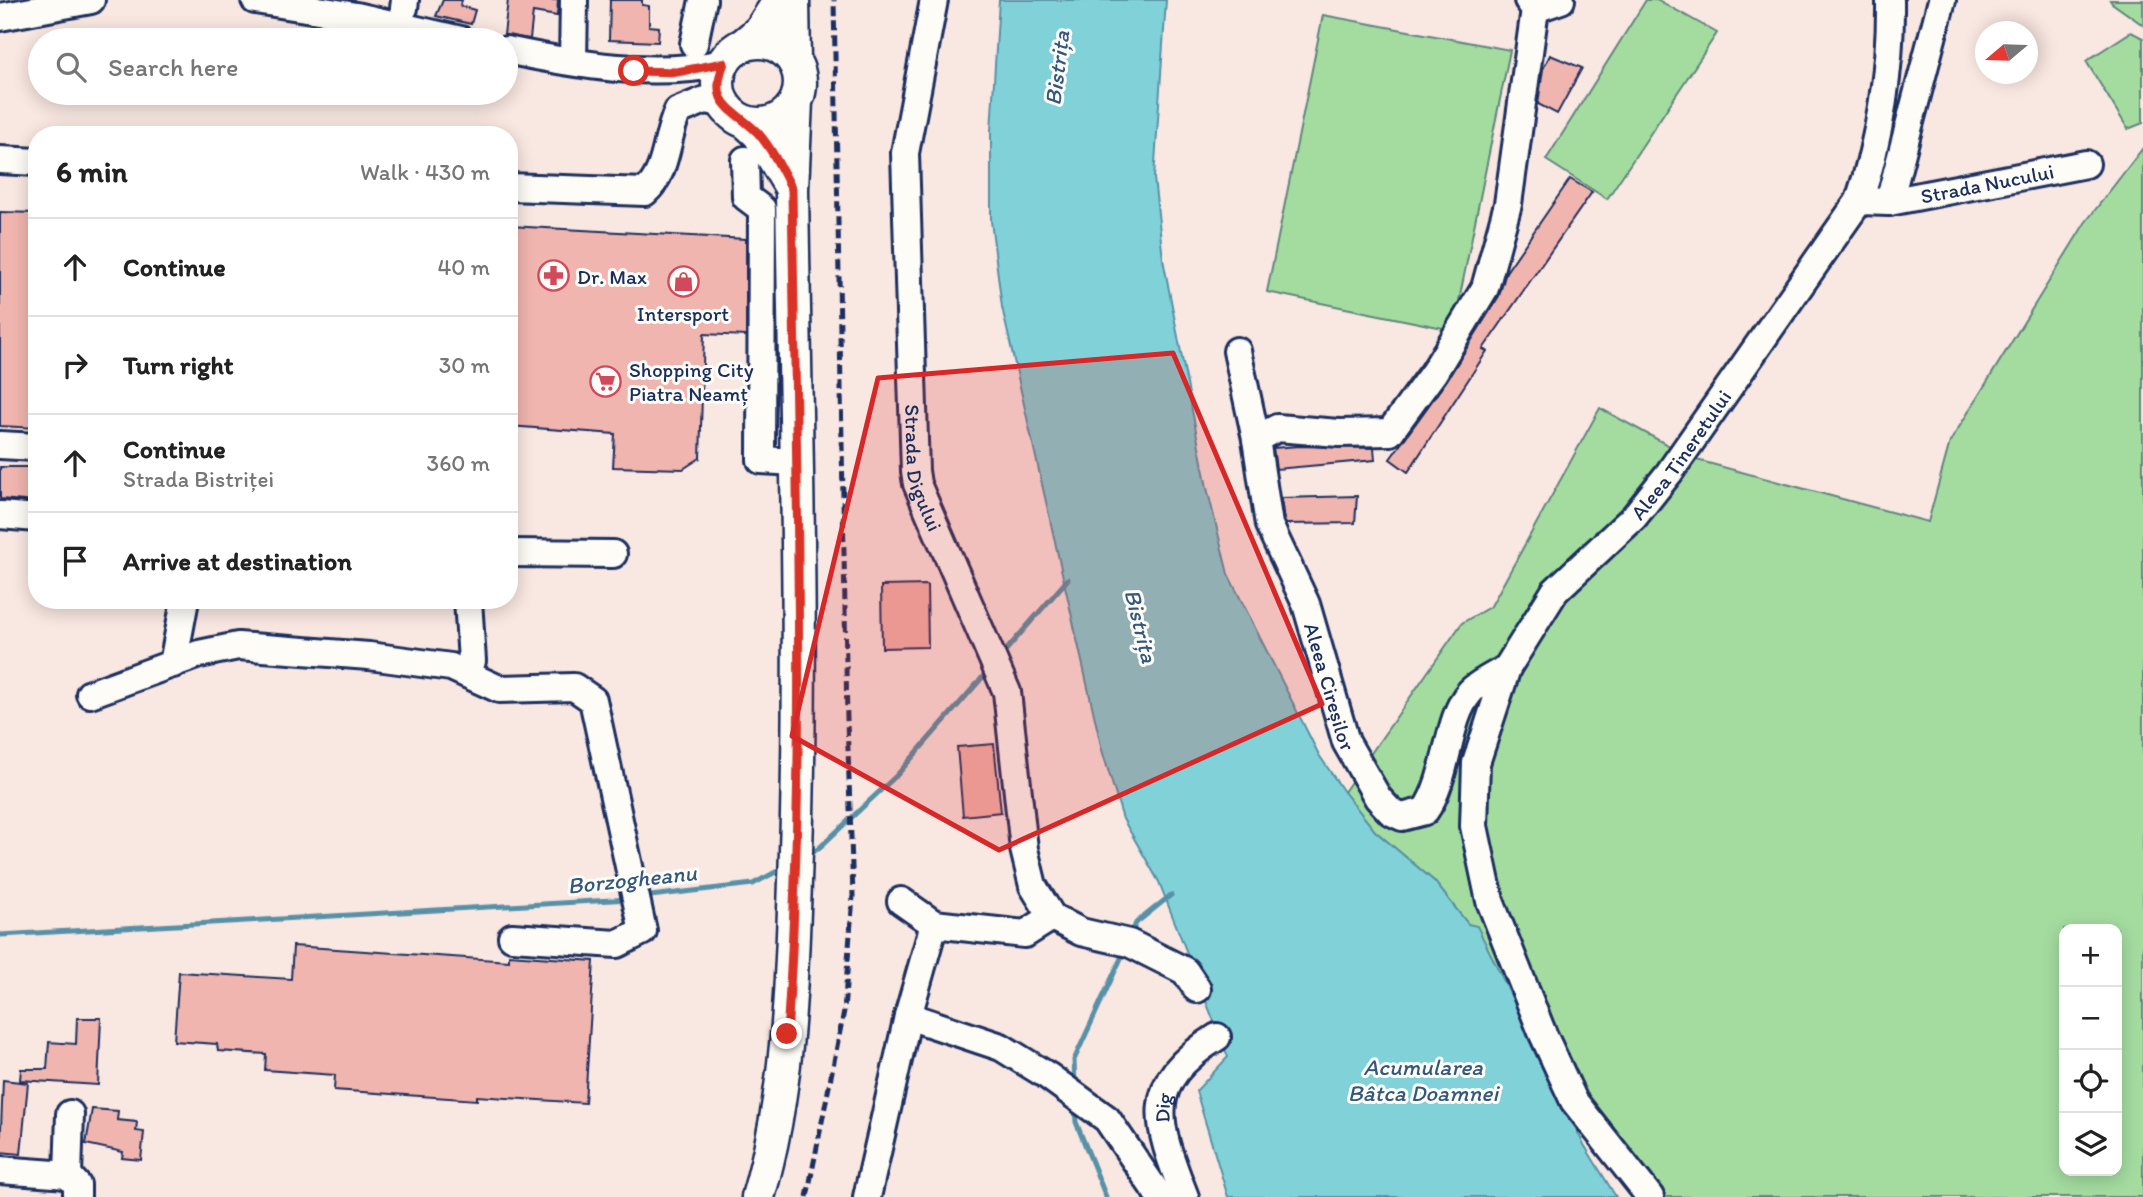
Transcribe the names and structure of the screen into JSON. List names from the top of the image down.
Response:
{
  "streets": {
    "street": [
      "Strada Nucului",
      "Aleea Tineretului",
      "Strada Digului",
      "Aleea Cireșilor",
      "Dig"
    ]
  },
  "crossings": [
    ["Strada Nucului", "Aleea Tineretului"],
    ["Aleea Tineretului", "Aleea Cireșilor"]
  ],
  "water": ["Bistrița", "Borzogheanu", "Acumularea Bâtca Doamnei"],
  "places": {
    "pharmacy": ["Dr. Max"],
    "shop": ["Intersport"],
    "supermarket": ["Shopping City Piatra Neamț"]
  },
  "north": "left",
  "page": {
    "search": "Search here",
    "heading": ["6 min", "Walk · 430 m"],
    "list": [
      ["Continue", "40 m"],
      ["Turn right", "30 m"],
      ["Continue", "Strada Bistriței", "360 m"],
      "Arrive at destination"
    ],
    "map_buttons": ["+", "−"]
  }
}
